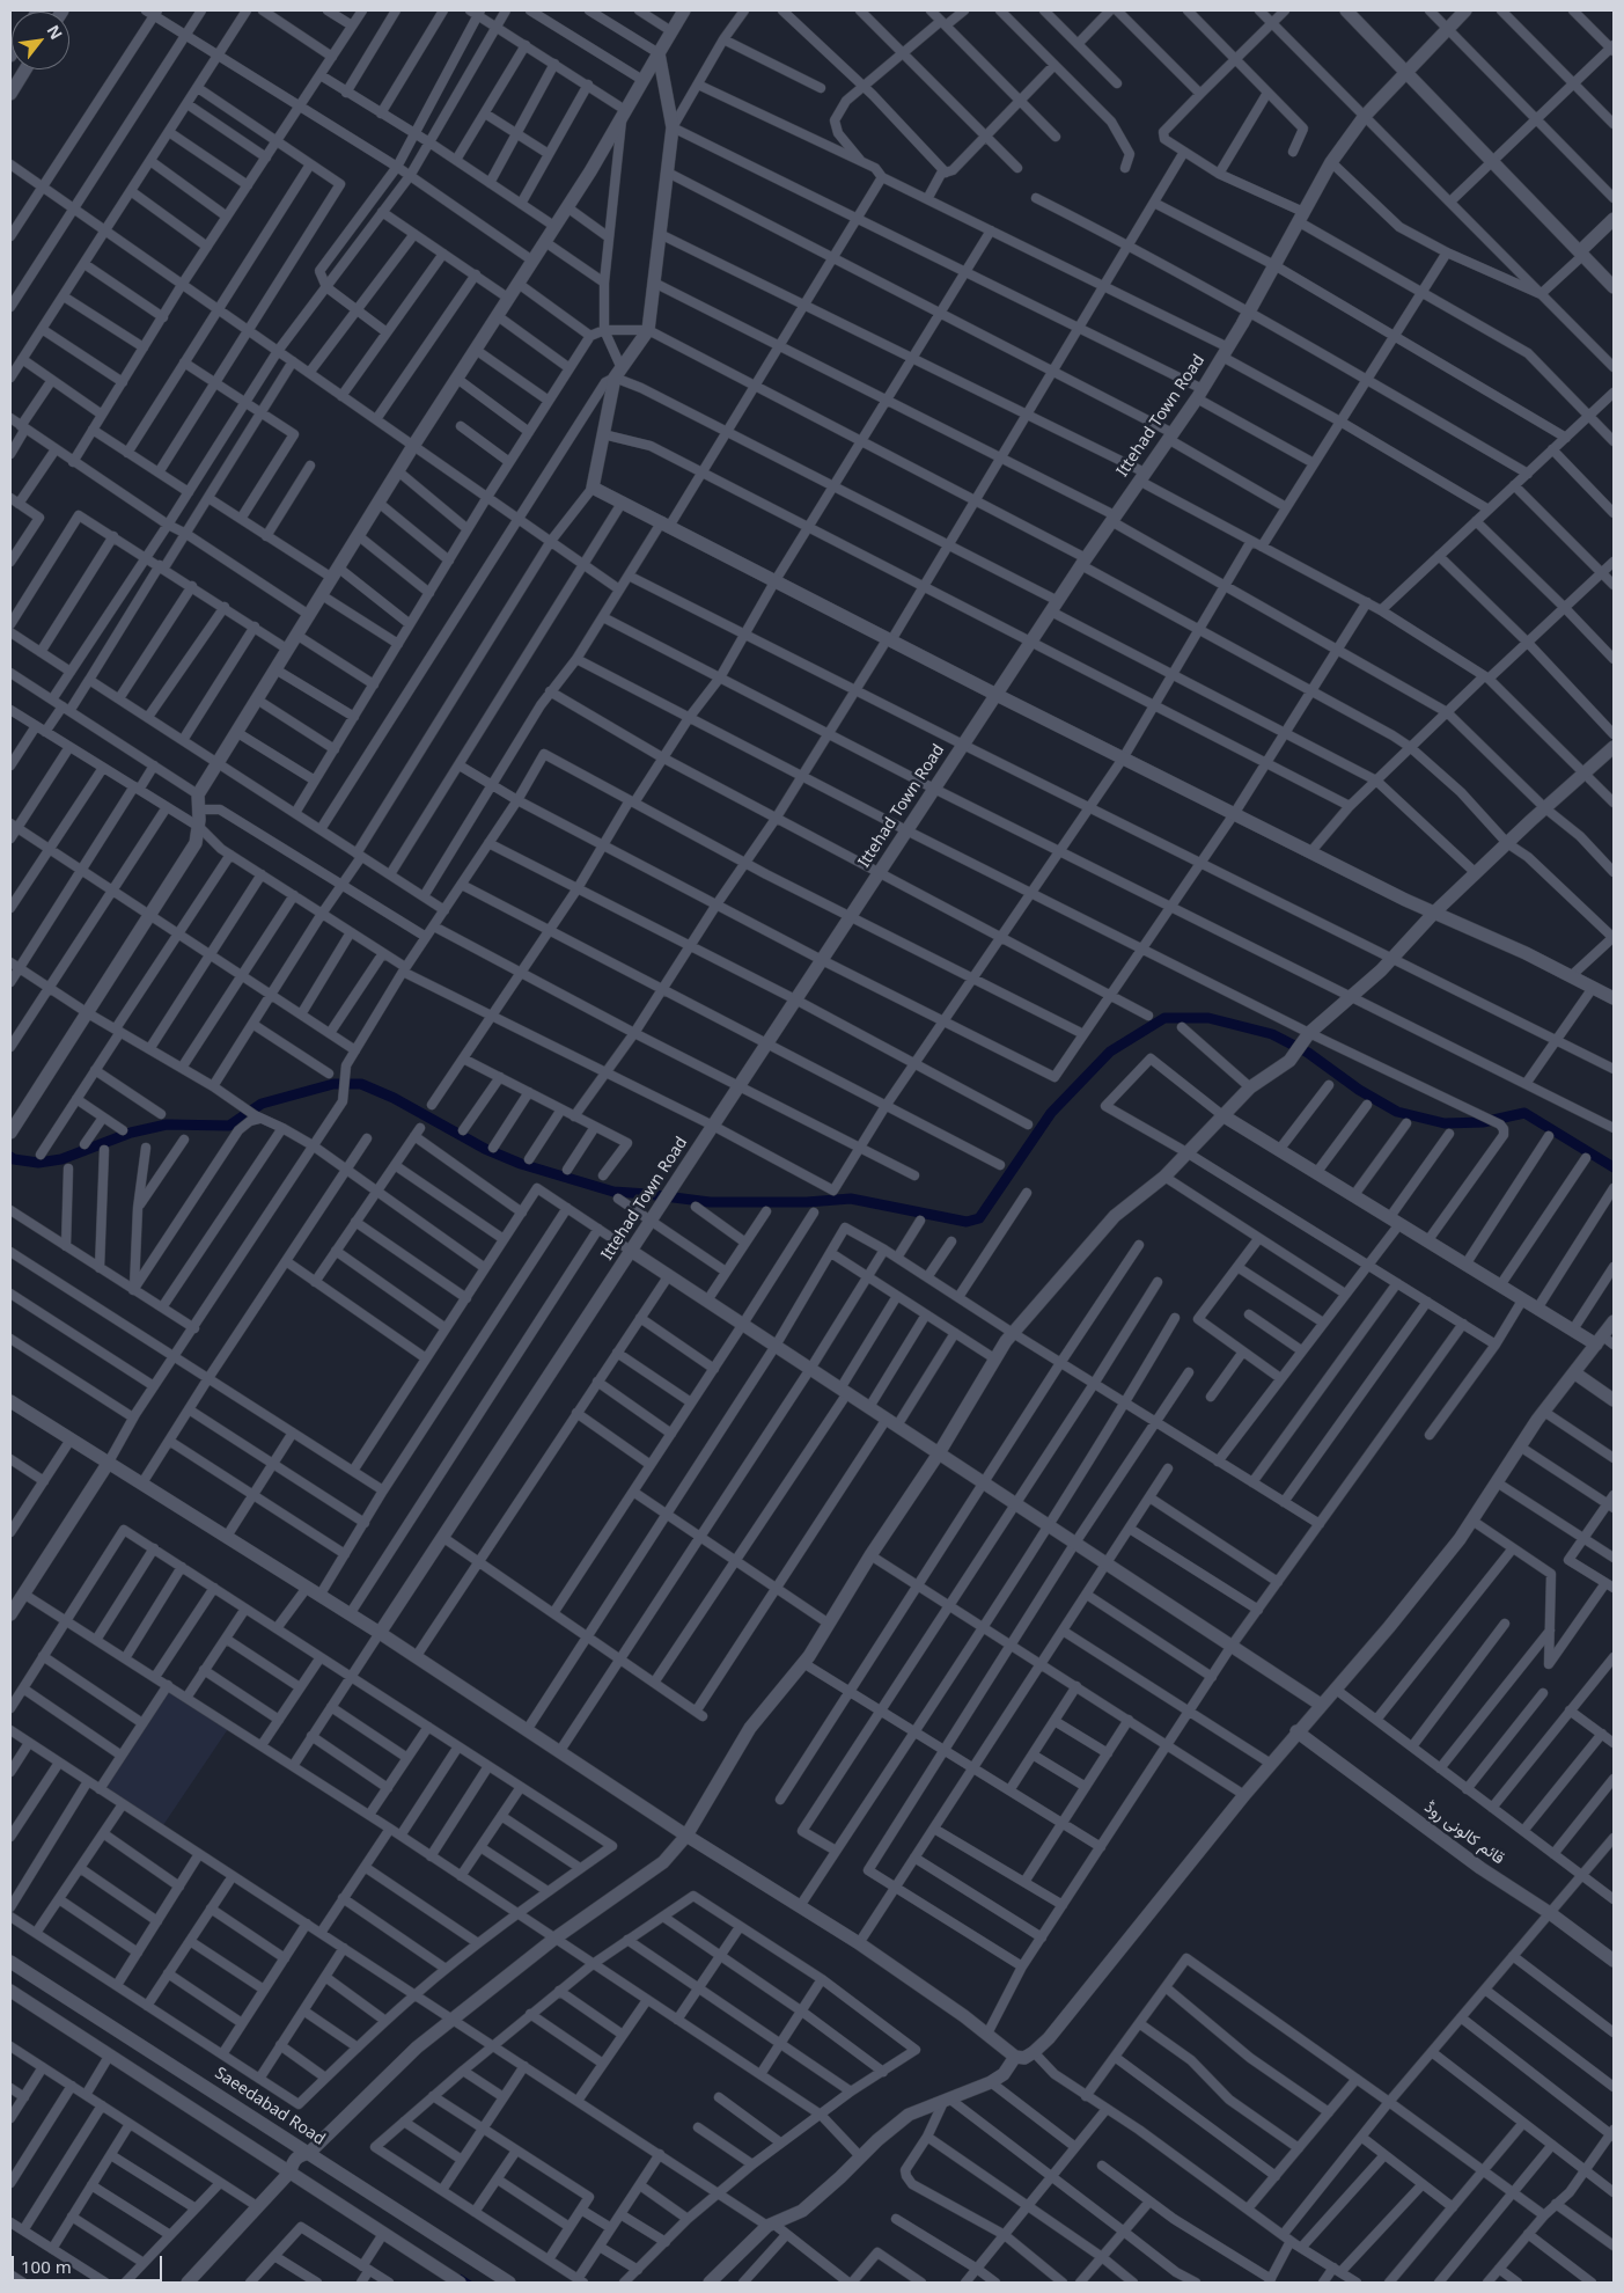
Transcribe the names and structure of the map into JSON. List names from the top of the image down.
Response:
{
  "streets": {
    "street": ["Ittehad Town Road", "قائم کالونی روڈ", "Saeedabad Road"]
  },
  "scale_bar": "100 m",
  "north": "top right"
}
